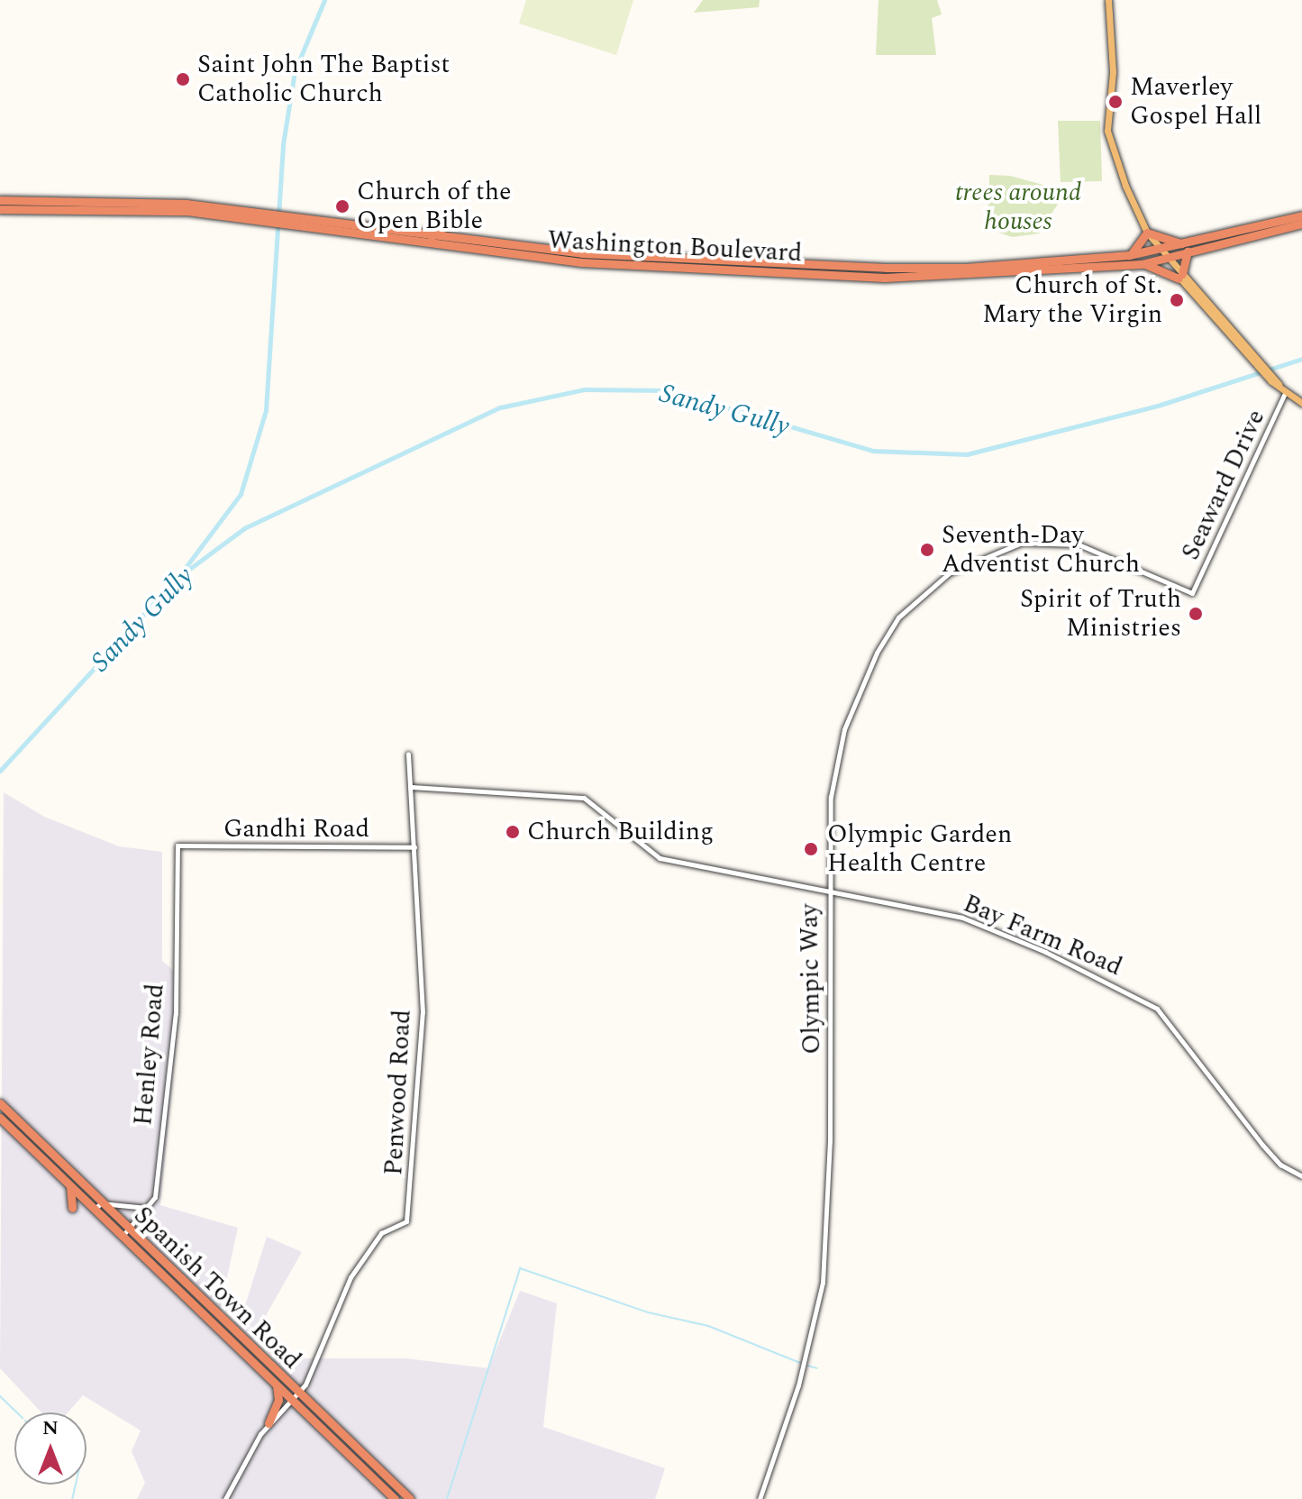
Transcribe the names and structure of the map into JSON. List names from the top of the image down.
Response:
{
  "streets": {
    "highway": ["Washington Boulevard", "Spanish Town Road"],
    "street": [
      "Seaward Drive",
      "Gandhi Road",
      "Bay Farm Road",
      "Olympic Way",
      "Henley Road",
      "Penwood Road"
    ]
  },
  "crossings": [
    ["Seaward Drive", "Olympic Way"],
    ["Gandhi Road", "Henley Road"],
    ["Gandhi Road", "Penwood Road"],
    ["Bay Farm Road", "Olympic Way"],
    ["Bay Farm Road", "Penwood Road"],
    ["Penwood Road", "Spanish Town Road"]
  ],
  "water": ["Sandy Gully"],
  "parks": ["trees around houses"],
  "places": [
    "Saint John The Baptist Catholic Church",
    "Maverley Gospel Hall",
    "Church of the Open Bible",
    "Church of St. Mary the Virgin",
    "Seventh-Day Adventist Church",
    "Spirit of Truth Ministries",
    "Church Building",
    "Olympic Garden Health Centre"
  ],
  "north": "top"
}
